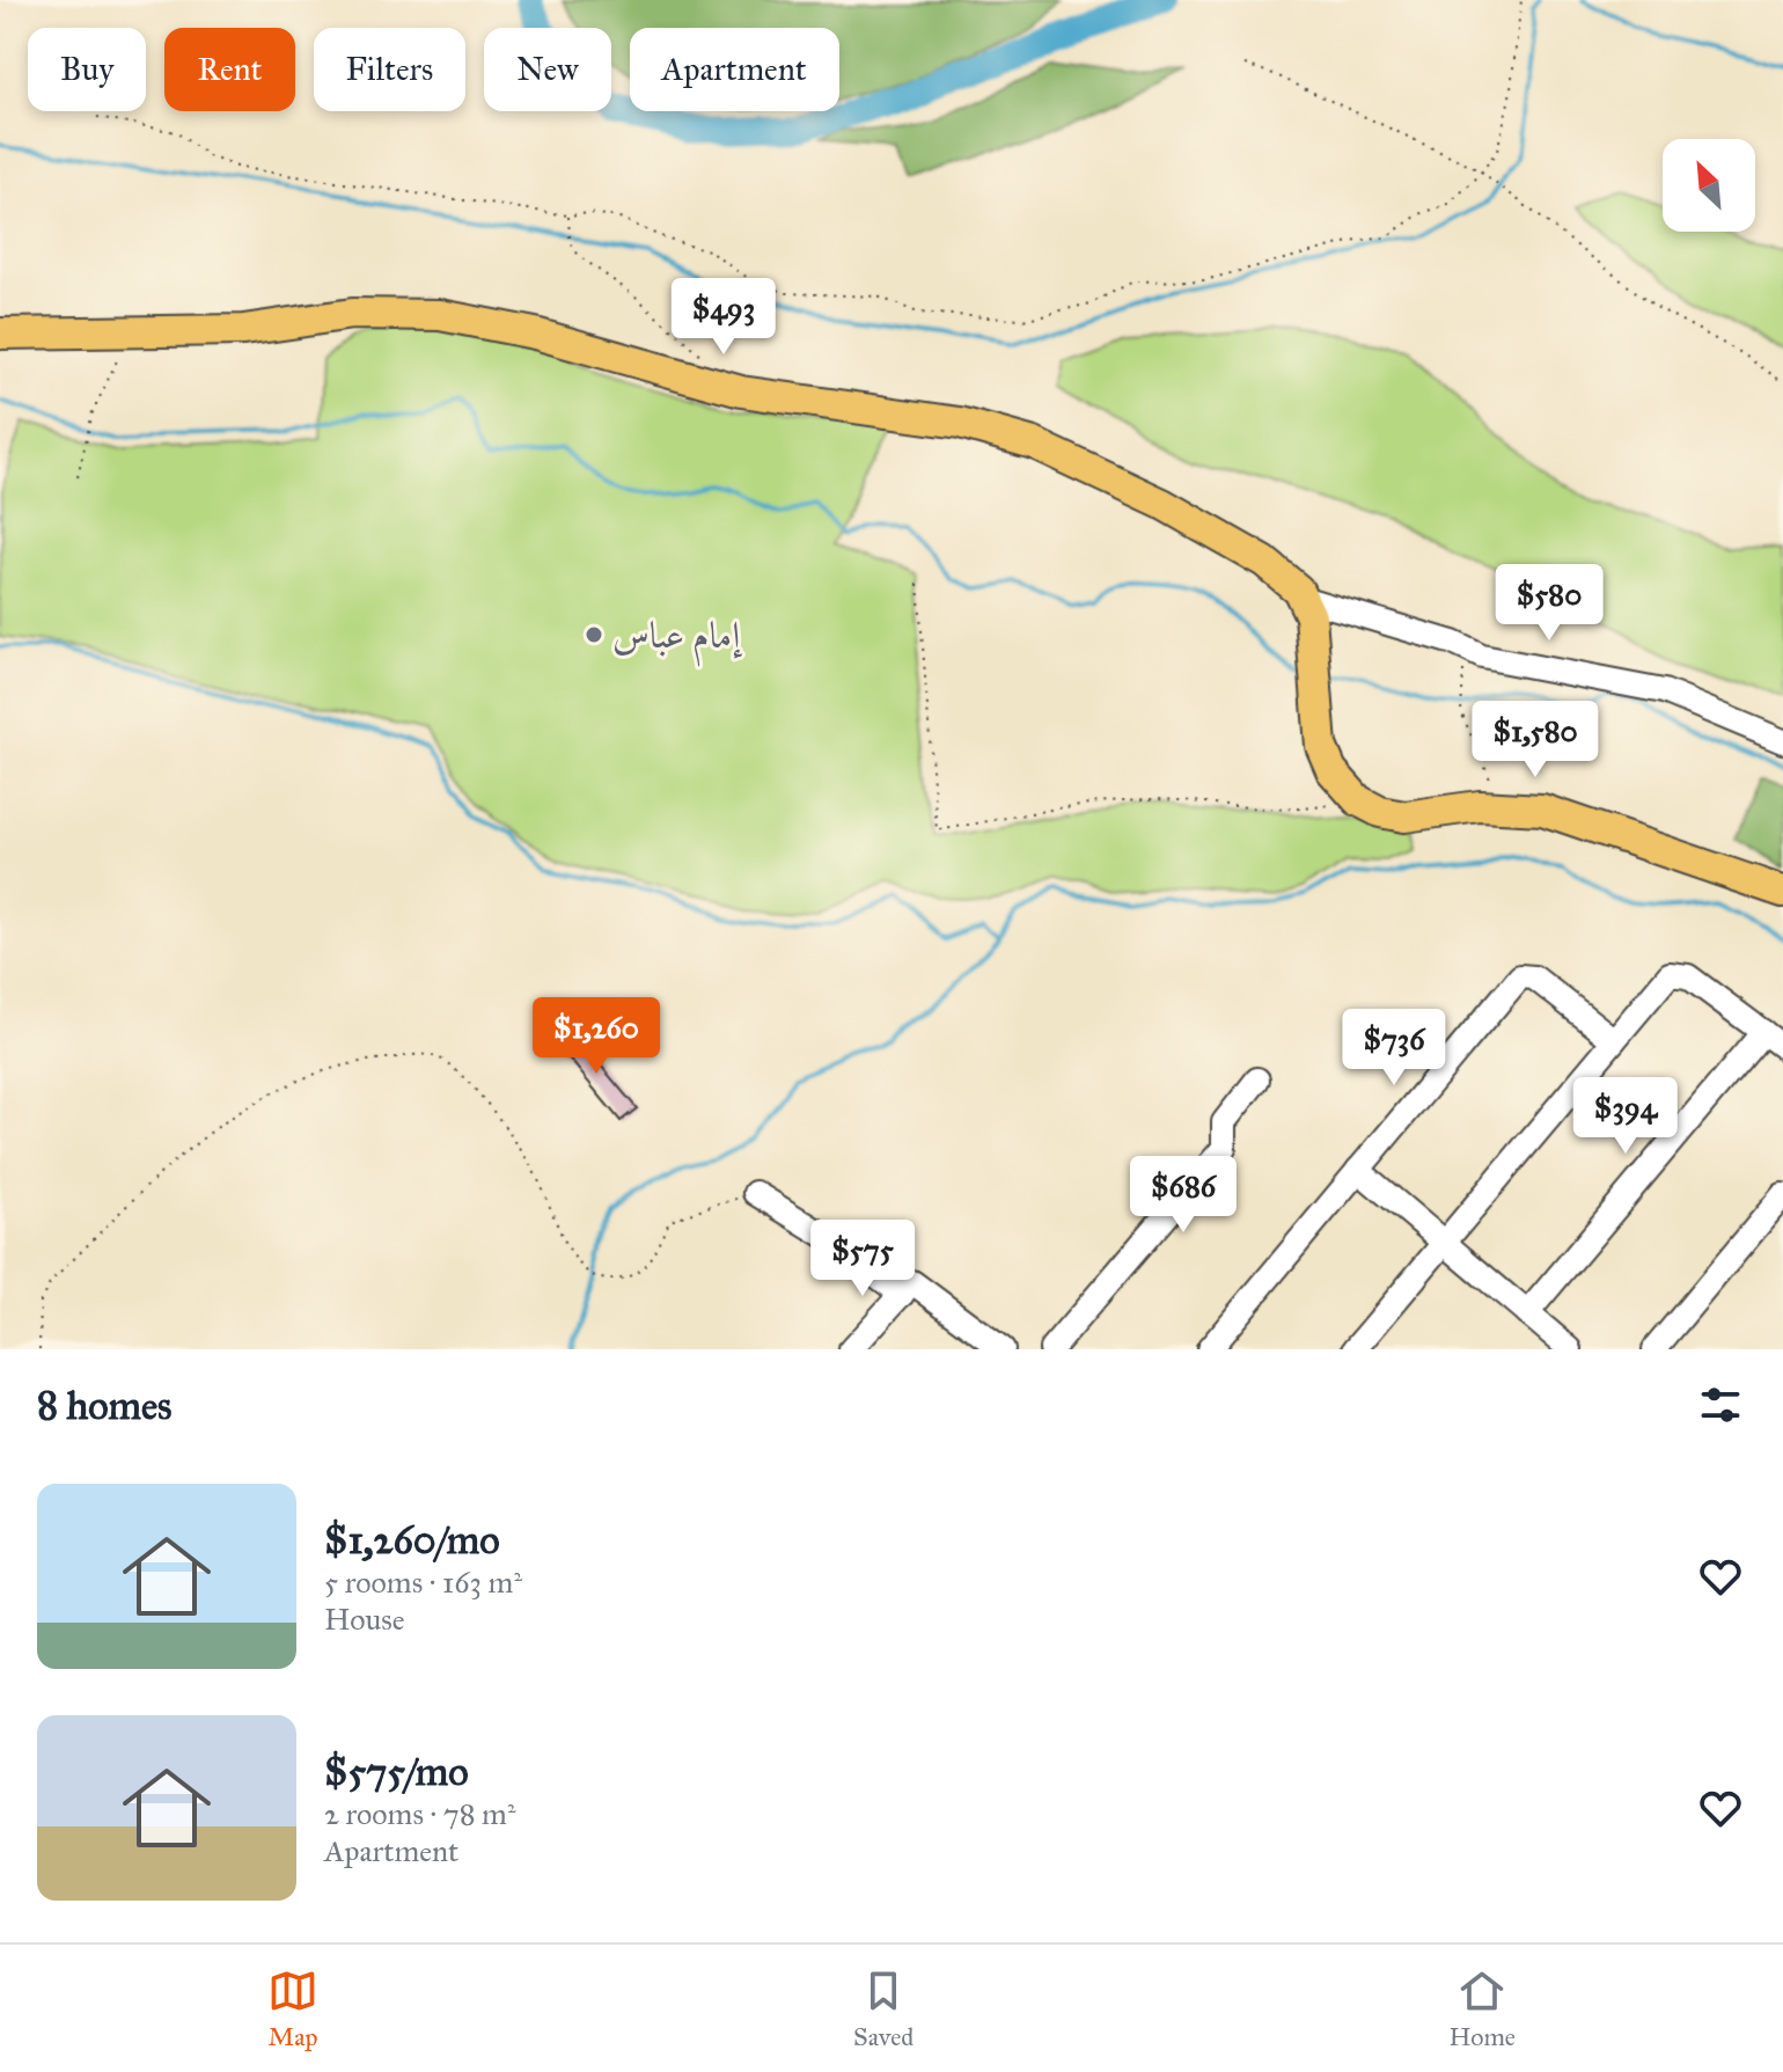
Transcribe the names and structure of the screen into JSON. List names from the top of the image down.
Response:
{
  "places": ["إمام عباس"],
  "north": "top left",
  "page": {
    "chip": [
      "Buy",
      "Rent",
      "Filters",
      "New",
      "Apartment"
    ],
    "price": [
      "$493",
      "$580",
      "$1,580",
      "$1,260",
      "$736",
      "$394",
      "$686",
      "$575"
    ],
    "heading": "8 homes",
    "list": [
      {
        "name": "$1,260/mo",
        "note": "5 rooms · 163 m² · House"
      },
      {
        "name": "$575/mo",
        "note": "2 rooms · 78 m² · Apartment"
      }
    ],
    "tabs": ["Map", "Saved", "Home"]
  }
}
